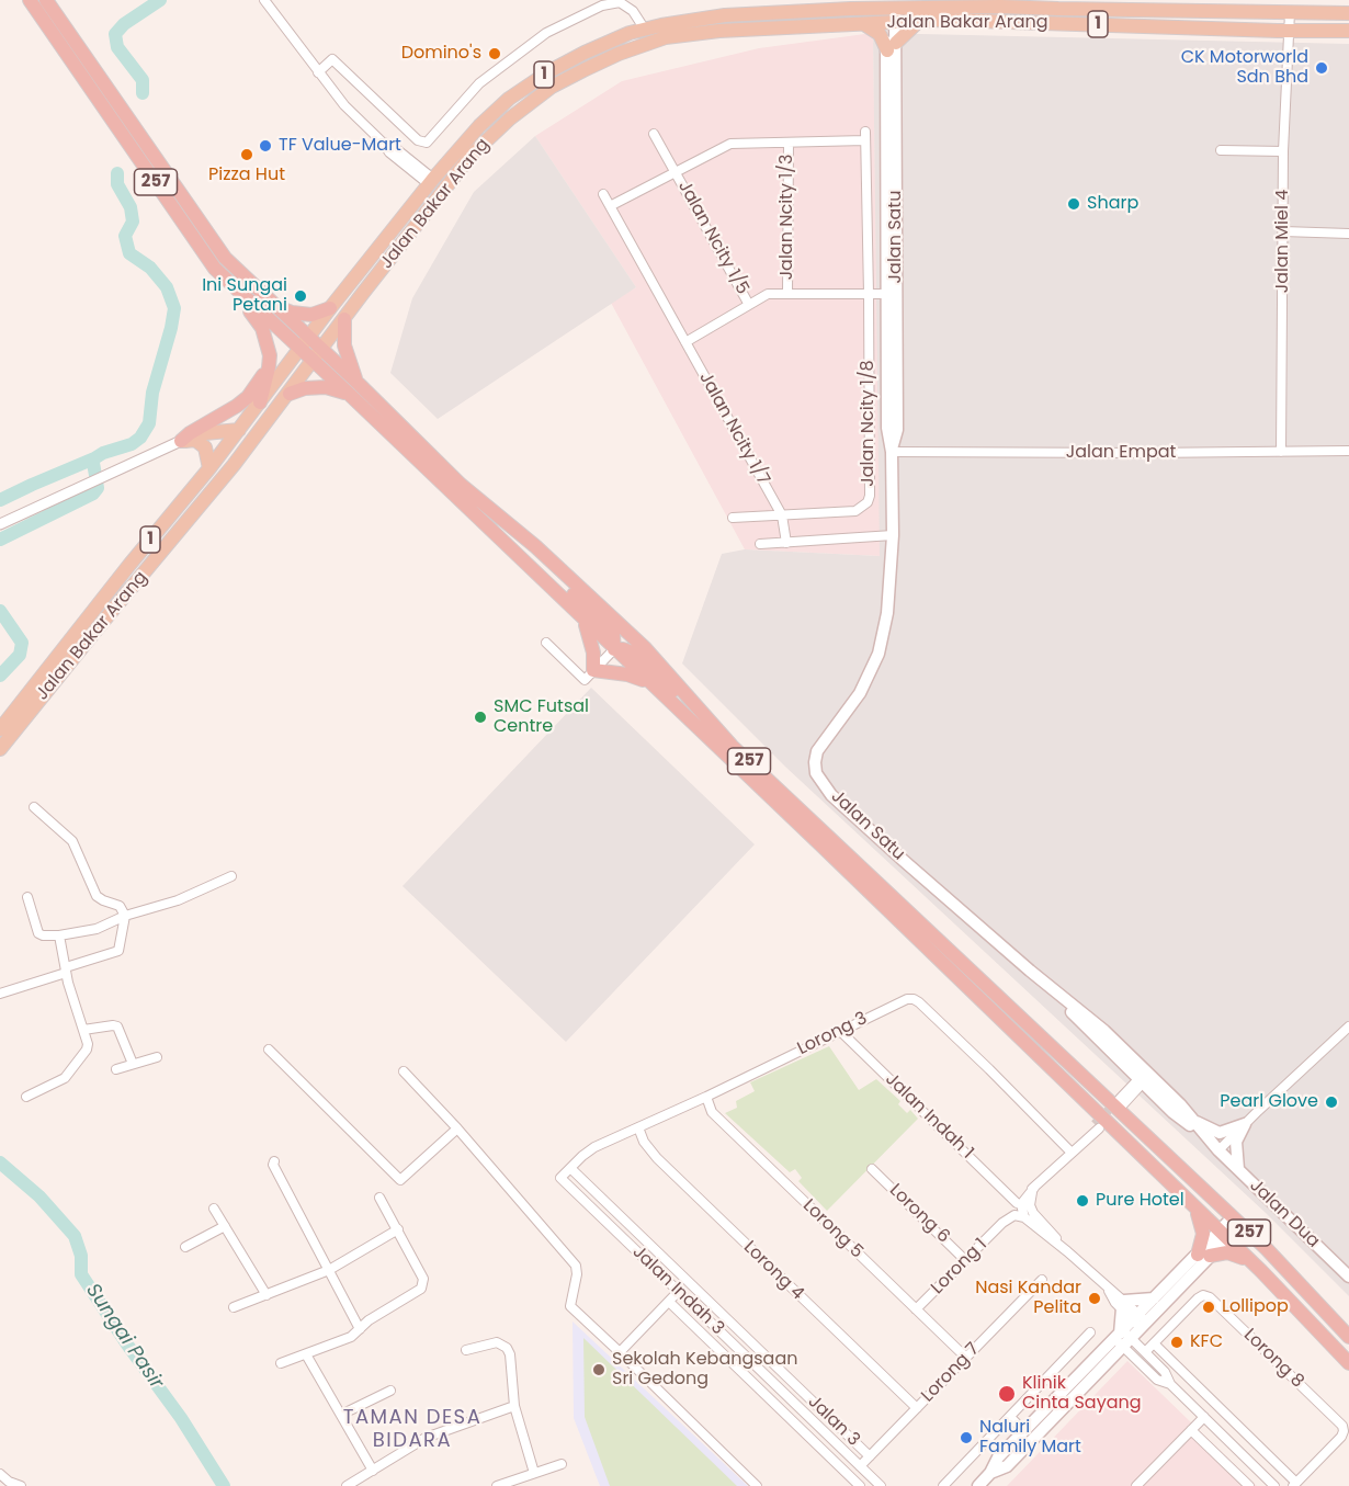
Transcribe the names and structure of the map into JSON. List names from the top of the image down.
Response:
{
  "streets": {
    "highway": ["257"],
    "main road": [
      "Jalan Bakar Arang",
      "1",
      "Jalan Satu",
      "Jalan Dua"
    ],
    "street": [
      "Jalan Ncity 1/3",
      "Jalan Ncity 1/5",
      "Jalan Miel 4",
      "Jalan Ncity 1/8",
      "Jalan Ncity 1/7",
      "Jalan Empat",
      "Lorong 3",
      "Jalan Indah 1",
      "Lorong 6",
      "Lorong 5",
      "Lorong 1",
      "Lorong 4",
      "Jalan Indah 3",
      "Lorong 8",
      "Lorong 7",
      "Jalan 3"
    ]
  },
  "crossings": [
    ["Jalan Bakar Arang", "257"],
    ["Jalan Bakar Arang", "Jalan Satu"],
    ["Jalan Bakar Arang", "Jalan Miel 4"],
    ["Jalan Satu", "Jalan Empat"],
    ["Jalan Satu", "Jalan Dua"],
    ["Jalan Miel 4", "Jalan Empat"],
    ["Jalan Ncity 1/8", "Jalan Ncity 1/7"],
    ["Lorong 3", "Jalan Indah 1"],
    ["Lorong 3", "Lorong 5"],
    ["Lorong 3", "Lorong 1"],
    ["Lorong 3", "Lorong 4"],
    ["Lorong 3", "Jalan Indah 3"],
    ["Lorong 3", "Jalan 3"],
    ["Jalan Indah 1", "Lorong 1"],
    ["Lorong 6", "Lorong 1"],
    ["Lorong 5", "Lorong 1"],
    ["Lorong 5", "Lorong 7"],
    ["Lorong 4", "Lorong 7"],
    ["Jalan Indah 3", "Lorong 7"],
    ["Lorong 7", "Jalan 3"]
  ],
  "districts": ["TAMAN DESA BIDARA"],
  "water": ["Sungai Pasir"],
  "places": [
    "Domino's",
    "CK Motorworld Sdn Bhd",
    "TF Value-Mart",
    "Pizza Hut",
    "Sharp",
    "Ini Sungai Petani",
    "SMC Futsal Centre",
    "Pearl Glove",
    "Pure Hotel",
    "Nasi Kandar Pelita",
    "Lollipop",
    "KFC",
    "Sekolah Kebangsaan Sri Gedong",
    "Klinik Cinta Sayang",
    "Naluri Family Mart"
  ]
}
